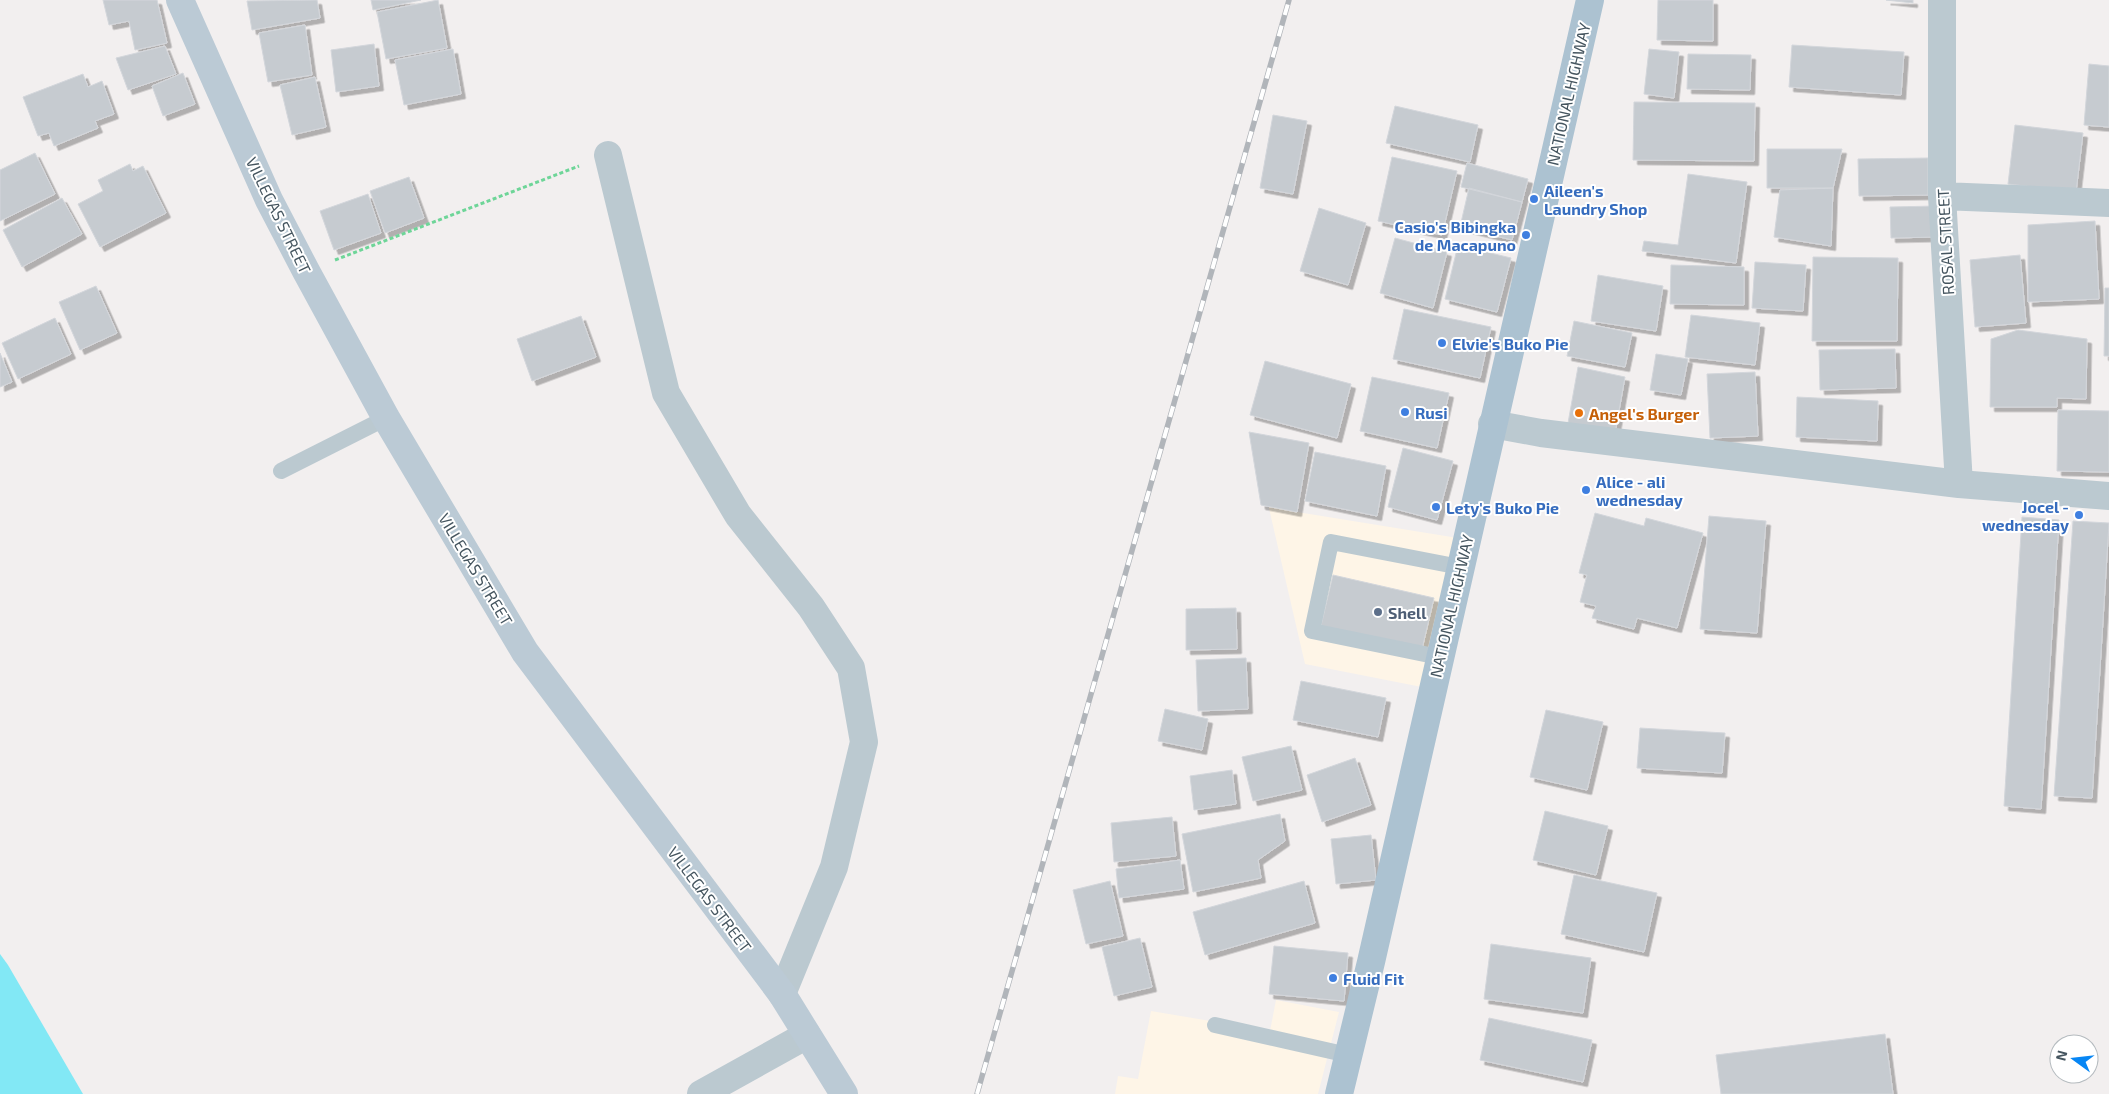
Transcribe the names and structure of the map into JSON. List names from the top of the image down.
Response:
{
  "streets": {
    "main road": ["NATIONAL HIGHWAY"],
    "street": ["VILLEGAS STREET", "ROSAL STREET"]
  },
  "places": [
    "Aileen's Laundry Shop",
    "Casio's Bibingka de Macapuno",
    "Elvie's Buko Pie",
    "Rusi",
    "Angel's Burger",
    "Alice - ali wednesday",
    "Lety's Buko Pie",
    "Jocel - wednesday",
    "Shell",
    "Fluid Fit"
  ],
  "north": "left"
}
